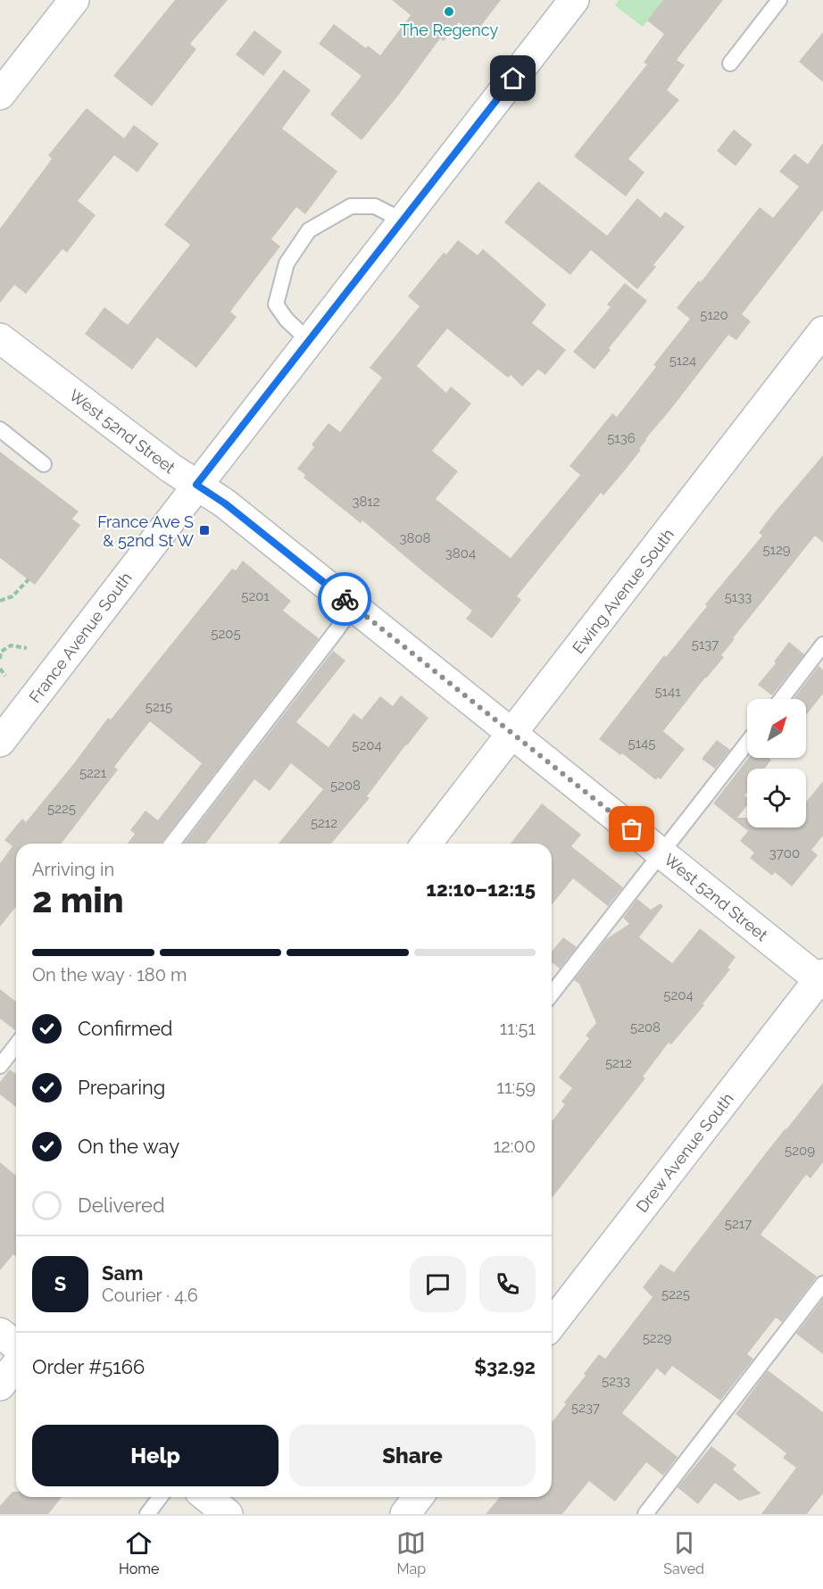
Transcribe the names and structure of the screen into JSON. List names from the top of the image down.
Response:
{
  "streets": {
    "street": [
      "West 52nd Street",
      "Ewing Avenue South",
      "France Avenue South",
      "Drew Avenue South"
    ]
  },
  "crossings": [
    ["West 52nd Street", "Ewing Avenue South"],
    ["West 52nd Street", "France Avenue South"],
    ["West 52nd Street", "Drew Avenue South"]
  ],
  "places": {
    "other": ["The Regency"],
    "transit": ["France Ave S & 52nd St W"]
  },
  "house_numbers": [
    "5120",
    "5124",
    "5136",
    "3812",
    "3808",
    "5129",
    "3804",
    "5201",
    "5133",
    "5205",
    "5137",
    "5141",
    "5215",
    "5145",
    "5204",
    "5221",
    "5208",
    "5225",
    "5212",
    "3700",
    "5204",
    "5208",
    "5212",
    "5209",
    "5217",
    "5225",
    "5229",
    "5233",
    "5237"
  ],
  "north": "top right",
  "page": {
    "heading": ["2 min", "Arriving in", "12:10–12:15"],
    "panel": [
      "Sam",
      "Courier · 4.6",
      "Order #5166",
      "$32.92"
    ],
    "bar": "On the way · 180 m",
    "list": [
      ["Confirmed", "11:51"],
      ["Preparing", "11:59"],
      ["On the way", "12:00"],
      "Delivered"
    ],
    "round": "S",
    "buttons": ["Help", "Share"],
    "tabs": ["Home", "Map", "Saved"]
  }
}
